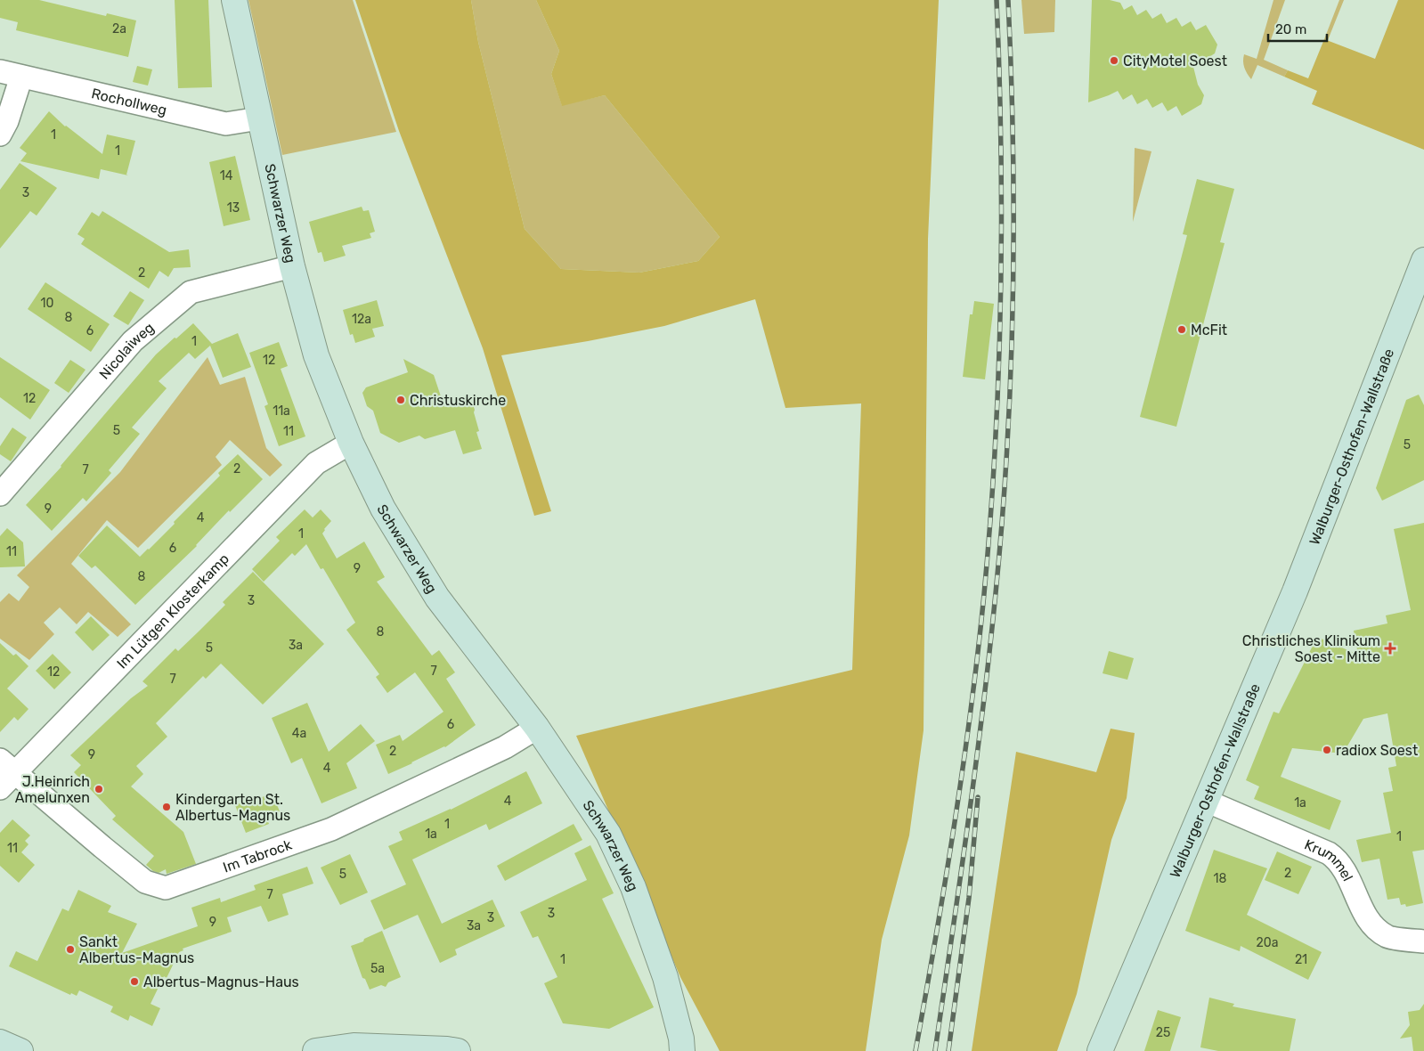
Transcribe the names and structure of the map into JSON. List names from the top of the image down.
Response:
{
  "streets": {
    "street": [
      "Rochollweg",
      "Schwarzer Weg",
      "Nicolaiweg",
      "Walburger-Osthofen-Wallstraße",
      "Im Lütgen Klosterkamp",
      "Im Tabrock",
      "Krummel"
    ]
  },
  "crossings": [
    ["Rochollweg", "Schwarzer Weg"],
    ["Schwarzer Weg", "Nicolaiweg"],
    ["Schwarzer Weg", "Im Lütgen Klosterkamp"],
    ["Schwarzer Weg", "Im Tabrock"],
    ["Walburger-Osthofen-Wallstraße", "Krummel"],
    ["Im Lütgen Klosterkamp", "Im Tabrock"]
  ],
  "places": {
    "other": [
      "CityMotel Soest",
      "McFit",
      "Christuskirche",
      "radiox Soest",
      "J.Heinrich Amelunxen",
      "Kindergarten St. Albertus-Magnus",
      "Sankt Albertus-Magnus",
      "Albertus-Magnus-Haus"
    ],
    "health": ["Christliches Klinikum Soest - Mitte"]
  },
  "house_numbers": [
    "2a",
    "1",
    "1",
    "14",
    "3",
    "13",
    "2",
    "10",
    "8",
    "12a",
    "6",
    "1",
    "12",
    "12",
    "11a",
    "5",
    "11",
    "5",
    "2",
    "7",
    "9",
    "4",
    "1",
    "6",
    "11",
    "9",
    "8",
    "3",
    "8",
    "3a",
    "5",
    "7",
    "12",
    "7",
    "6",
    "4a",
    "2",
    "9",
    "4",
    "4",
    "1a",
    "1",
    "1a",
    "1",
    "11",
    "2",
    "5",
    "18",
    "7",
    "3",
    "3",
    "9",
    "3a",
    "20a",
    "1",
    "21",
    "5a",
    "25"
  ],
  "scale_bar": "20 m"
}
